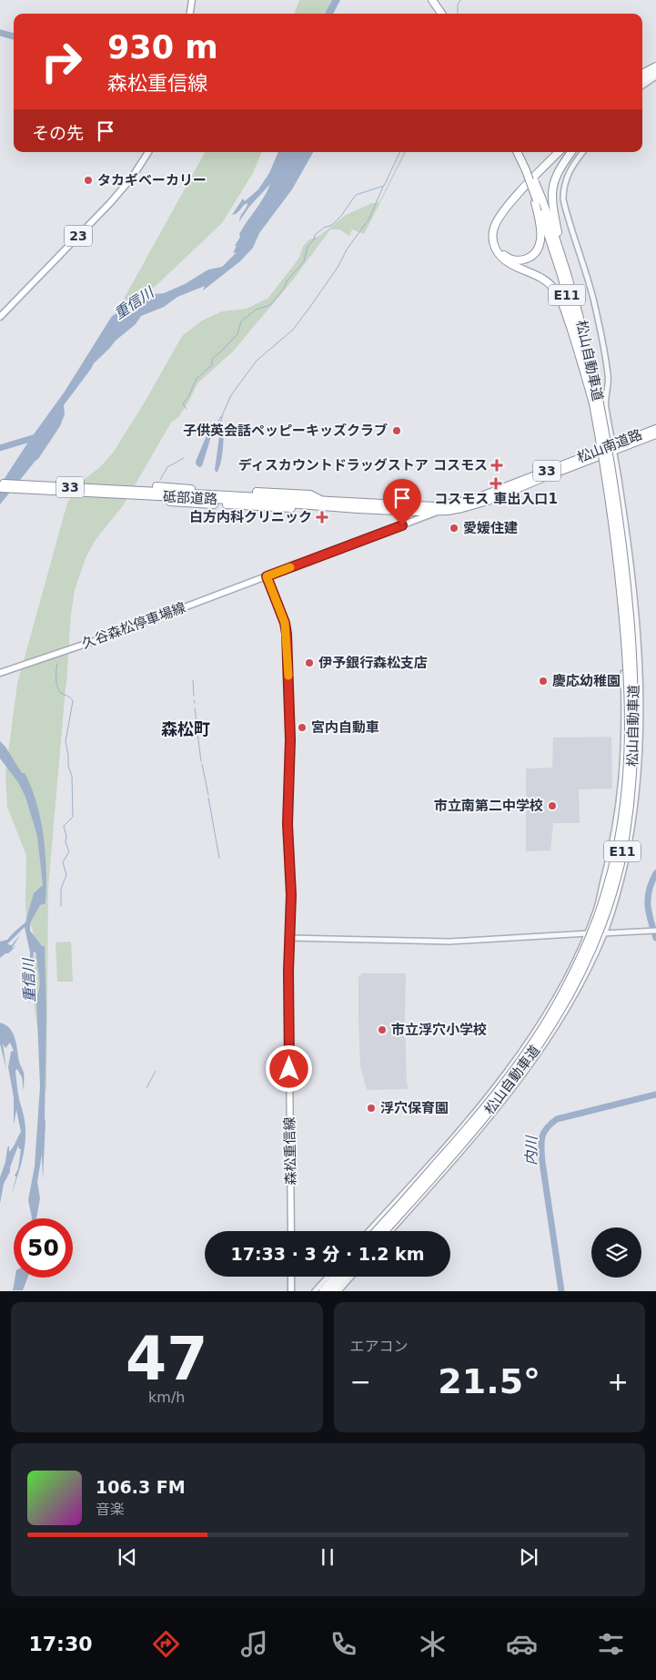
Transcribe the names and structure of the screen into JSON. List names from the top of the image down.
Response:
{
  "streets": {
    "highway": [
      "E11",
      "松山自動車道",
      "松山南道路",
      "33",
      "砥部道路"
    ],
    "main road": ["23", "久谷森松停車場線", "森松重信線"]
  },
  "crossings": [
    ["松山南道路", "砥部道路"],
    ["久谷森松停車場線", "森松重信線"]
  ],
  "districts": ["森松町"],
  "water": ["重信川", "内川"],
  "places": {
    "other": [
      "タカギベーカリー",
      "子供英会話ペッピーキッズクラブ",
      "愛媛住建",
      "伊予銀行森松支店",
      "慶応幼稚園",
      "宮内自動車",
      "市立南第二中学校",
      "市立浮穴小学校",
      "浮穴保育園"
    ],
    "health": ["ディスカウントドラッグストア コスモス", "コスモス 車出入口1", "白方内科クリニック"]
  },
  "page": {
    "turn": ["930 m", "森松重信線"],
    "then": "その先",
    "limit": "50",
    "trip": "17:33 · 3 分 · 1.2 km",
    "tile": [
      ["47", "km/h"],
      "エアコン"
    ],
    "heat": ["−", "21.5°", "+"],
    "song": ["106.3 FM", "音楽"],
    "tabs": "17:30"
  }
}
